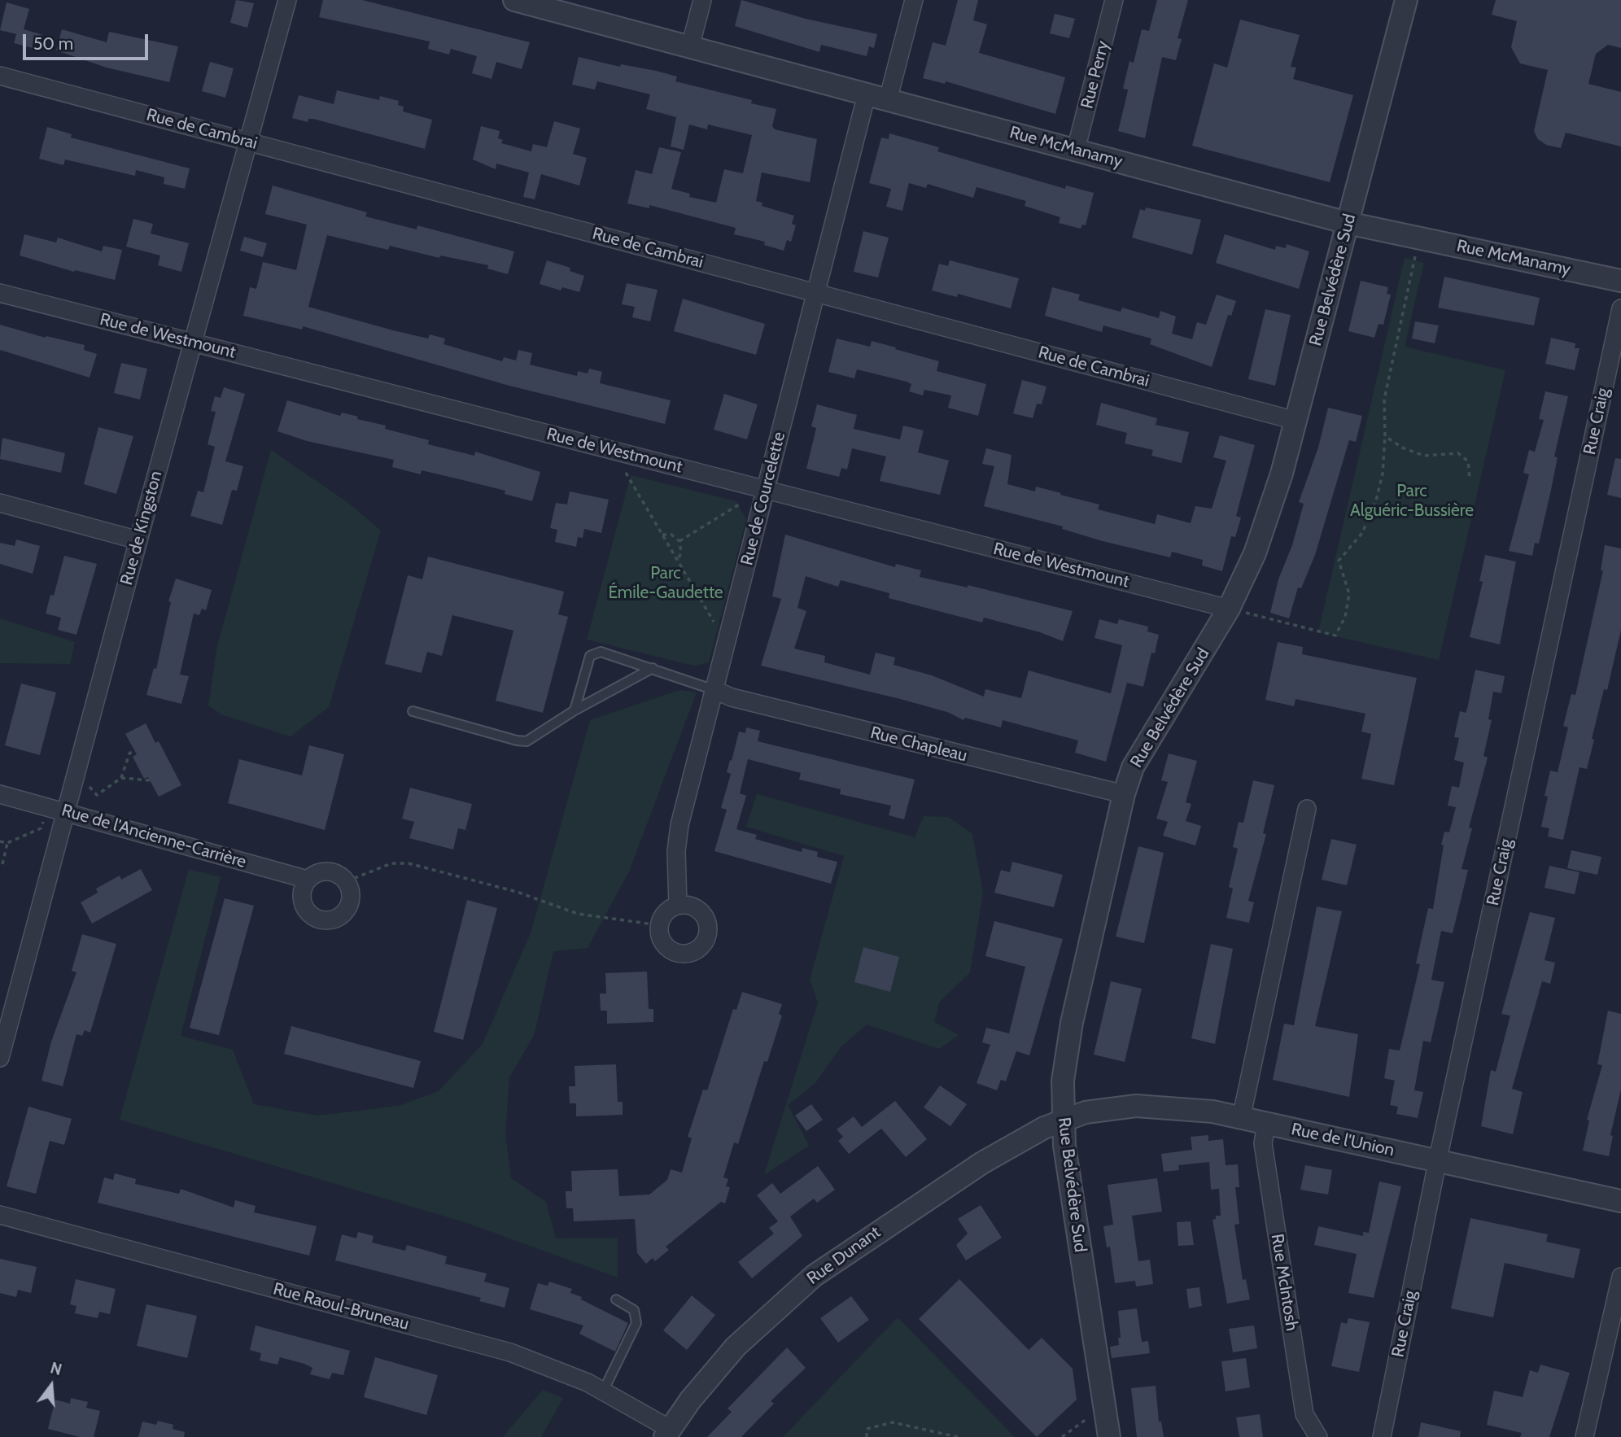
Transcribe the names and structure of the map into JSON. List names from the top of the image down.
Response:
{
  "streets": {
    "street": [
      "Rue Perry",
      "Rue de Cambrai",
      "Rue McManamy",
      "Rue Belvédère Sud",
      "Rue de Westmount",
      "Rue Craig",
      "Rue de Courcelette",
      "Rue de Kingston",
      "Rue Chapleau",
      "Rue de l'Ancienne-Carrière",
      "Rue de l'Union",
      "Rue Dunant",
      "Rue McIntosh",
      "Rue Raoul-Bruneau"
    ]
  },
  "crossings": [
    ["Rue Perry", "Rue McManamy"],
    ["Rue de Cambrai", "Rue Belvédère Sud"],
    ["Rue de Cambrai", "Rue de Courcelette"],
    ["Rue de Cambrai", "Rue de Kingston"],
    ["Rue McManamy", "Rue Belvédère Sud"],
    ["Rue McManamy", "Rue de Courcelette"],
    ["Rue Belvédère Sud", "Rue de Westmount"],
    ["Rue Belvédère Sud", "Rue Chapleau"],
    ["Rue Belvédère Sud", "Rue de l'Union"],
    ["Rue Belvédère Sud", "Rue Dunant"],
    ["Rue de Westmount", "Rue de Courcelette"],
    ["Rue de Westmount", "Rue de Kingston"],
    ["Rue Craig", "Rue de l'Union"],
    ["Rue de Courcelette", "Rue Chapleau"],
    ["Rue de Kingston", "Rue de l'Ancienne-Carrière"],
    ["Rue de l'Union", "Rue Dunant"],
    ["Rue de l'Union", "Rue McIntosh"],
    ["Rue Dunant", "Rue Raoul-Bruneau"]
  ],
  "parks": ["Parc Alguéric-Bussière", "Parc Émile-Gaudette"],
  "scale_bar": "50 m",
  "north": "top"
}
